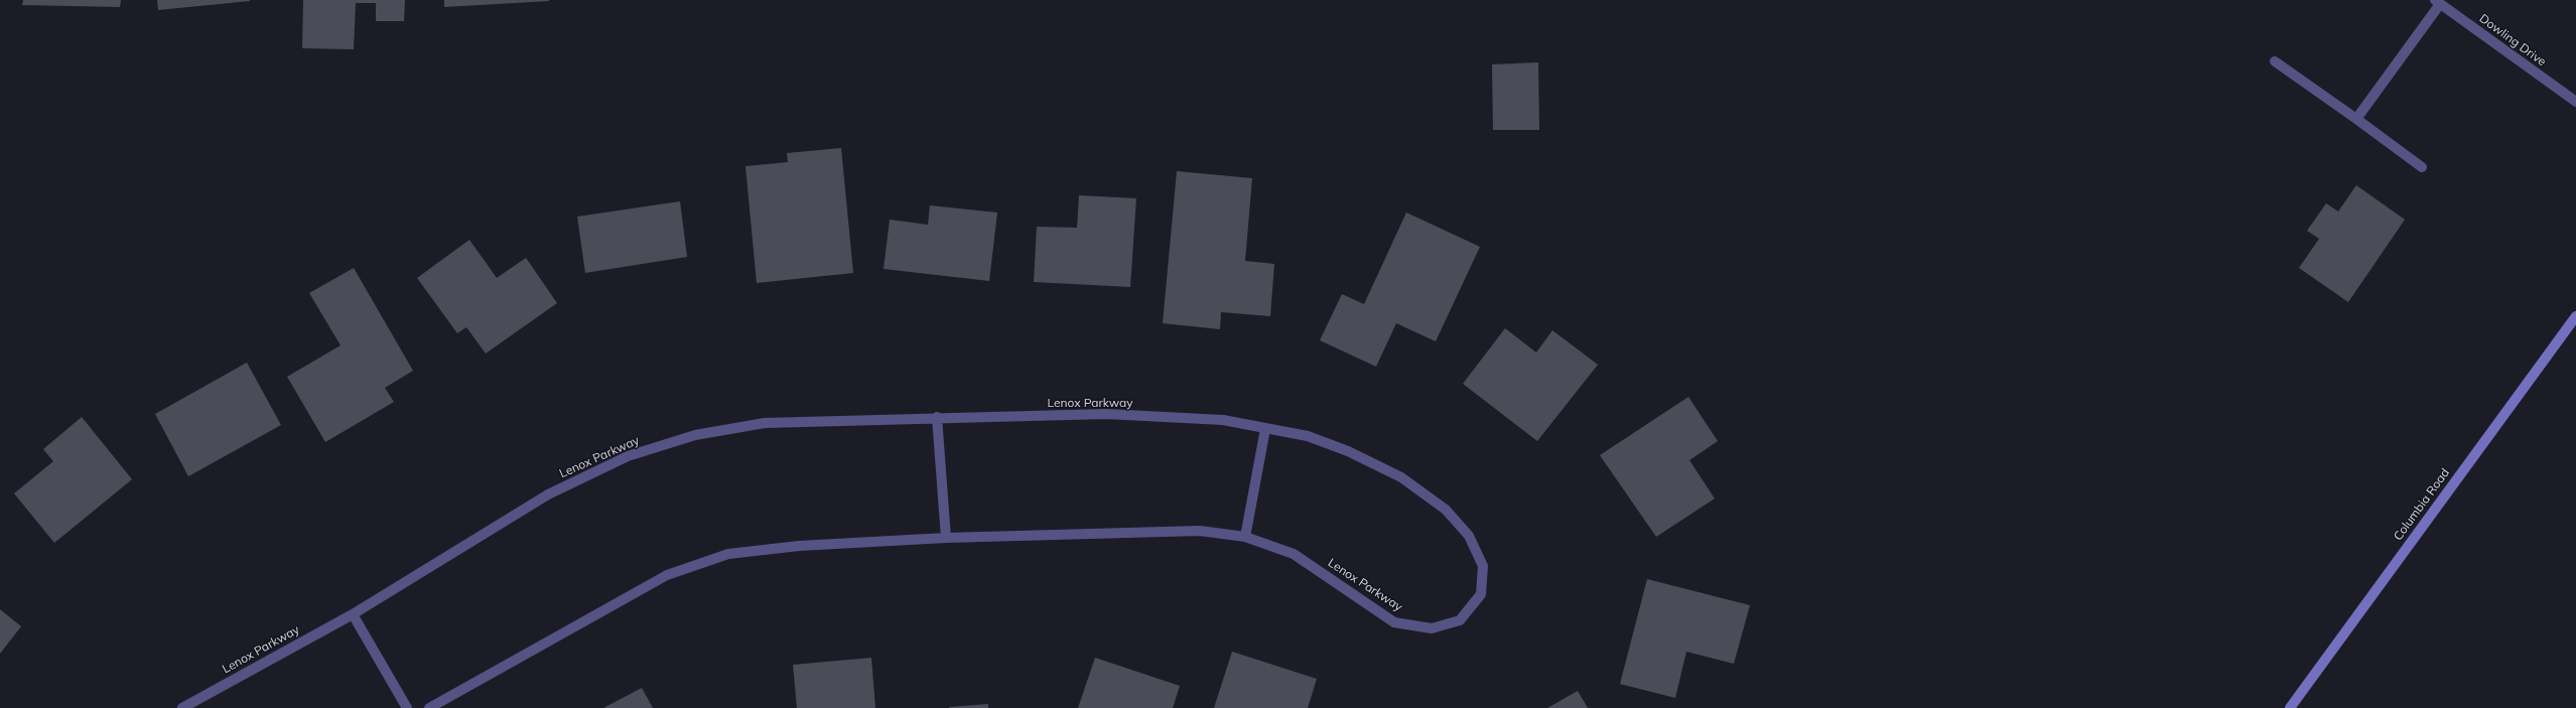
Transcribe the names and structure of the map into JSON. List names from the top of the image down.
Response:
{
  "streets": {
    "main road": ["Columbia Road"],
    "street": ["Dowling Drive", "Lenox Parkway"]
  }
}
